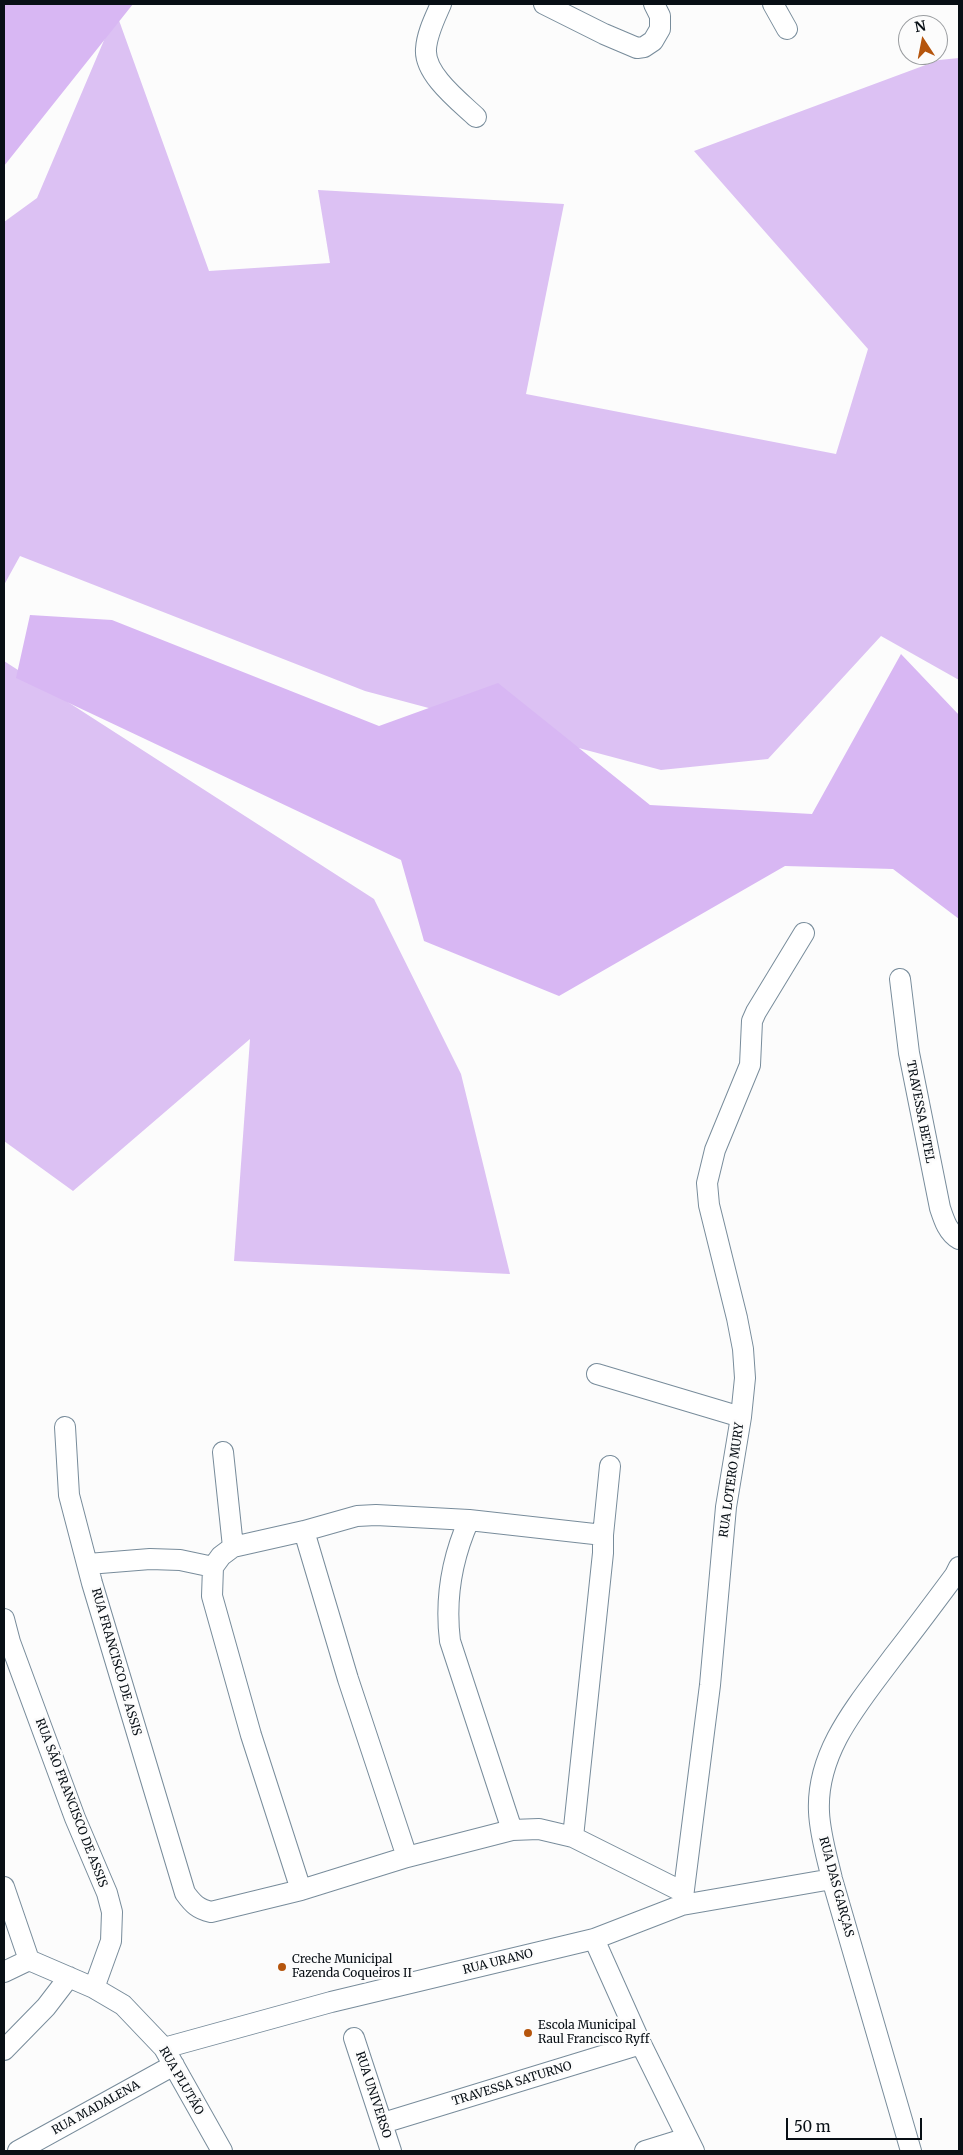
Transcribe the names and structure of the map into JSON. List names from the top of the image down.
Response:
{
  "streets": {
    "street": [
      "TRAVESSA BETEL",
      "RUA LOTERO MURY",
      "RUA FRANCISCO DE ASSIS",
      "RUA SÃO FRANCISCO DE ASSIS",
      "RUA DAS GARÇAS",
      "RUA URANO",
      "RUA PLUTÃO",
      "TRAVESSA SATURNO",
      "RUA UNIVERSO",
      "RUA MADALENA"
    ]
  },
  "crossings": [
    ["RUA LOTERO MURY", "RUA URANO"],
    ["RUA SÃO FRANCISCO DE ASSIS", "RUA PLUTÃO"],
    ["RUA DAS GARÇAS", "RUA URANO"],
    ["RUA URANO", "RUA PLUTÃO"],
    ["RUA PLUTÃO", "RUA MADALENA"],
    ["TRAVESSA SATURNO", "RUA UNIVERSO"]
  ],
  "places": ["Creche Municipal Fazenda Coqueiros II", "Escola Municipal Raul Francisco Ryff"],
  "scale_bar": "50 m",
  "north": "top"
}
